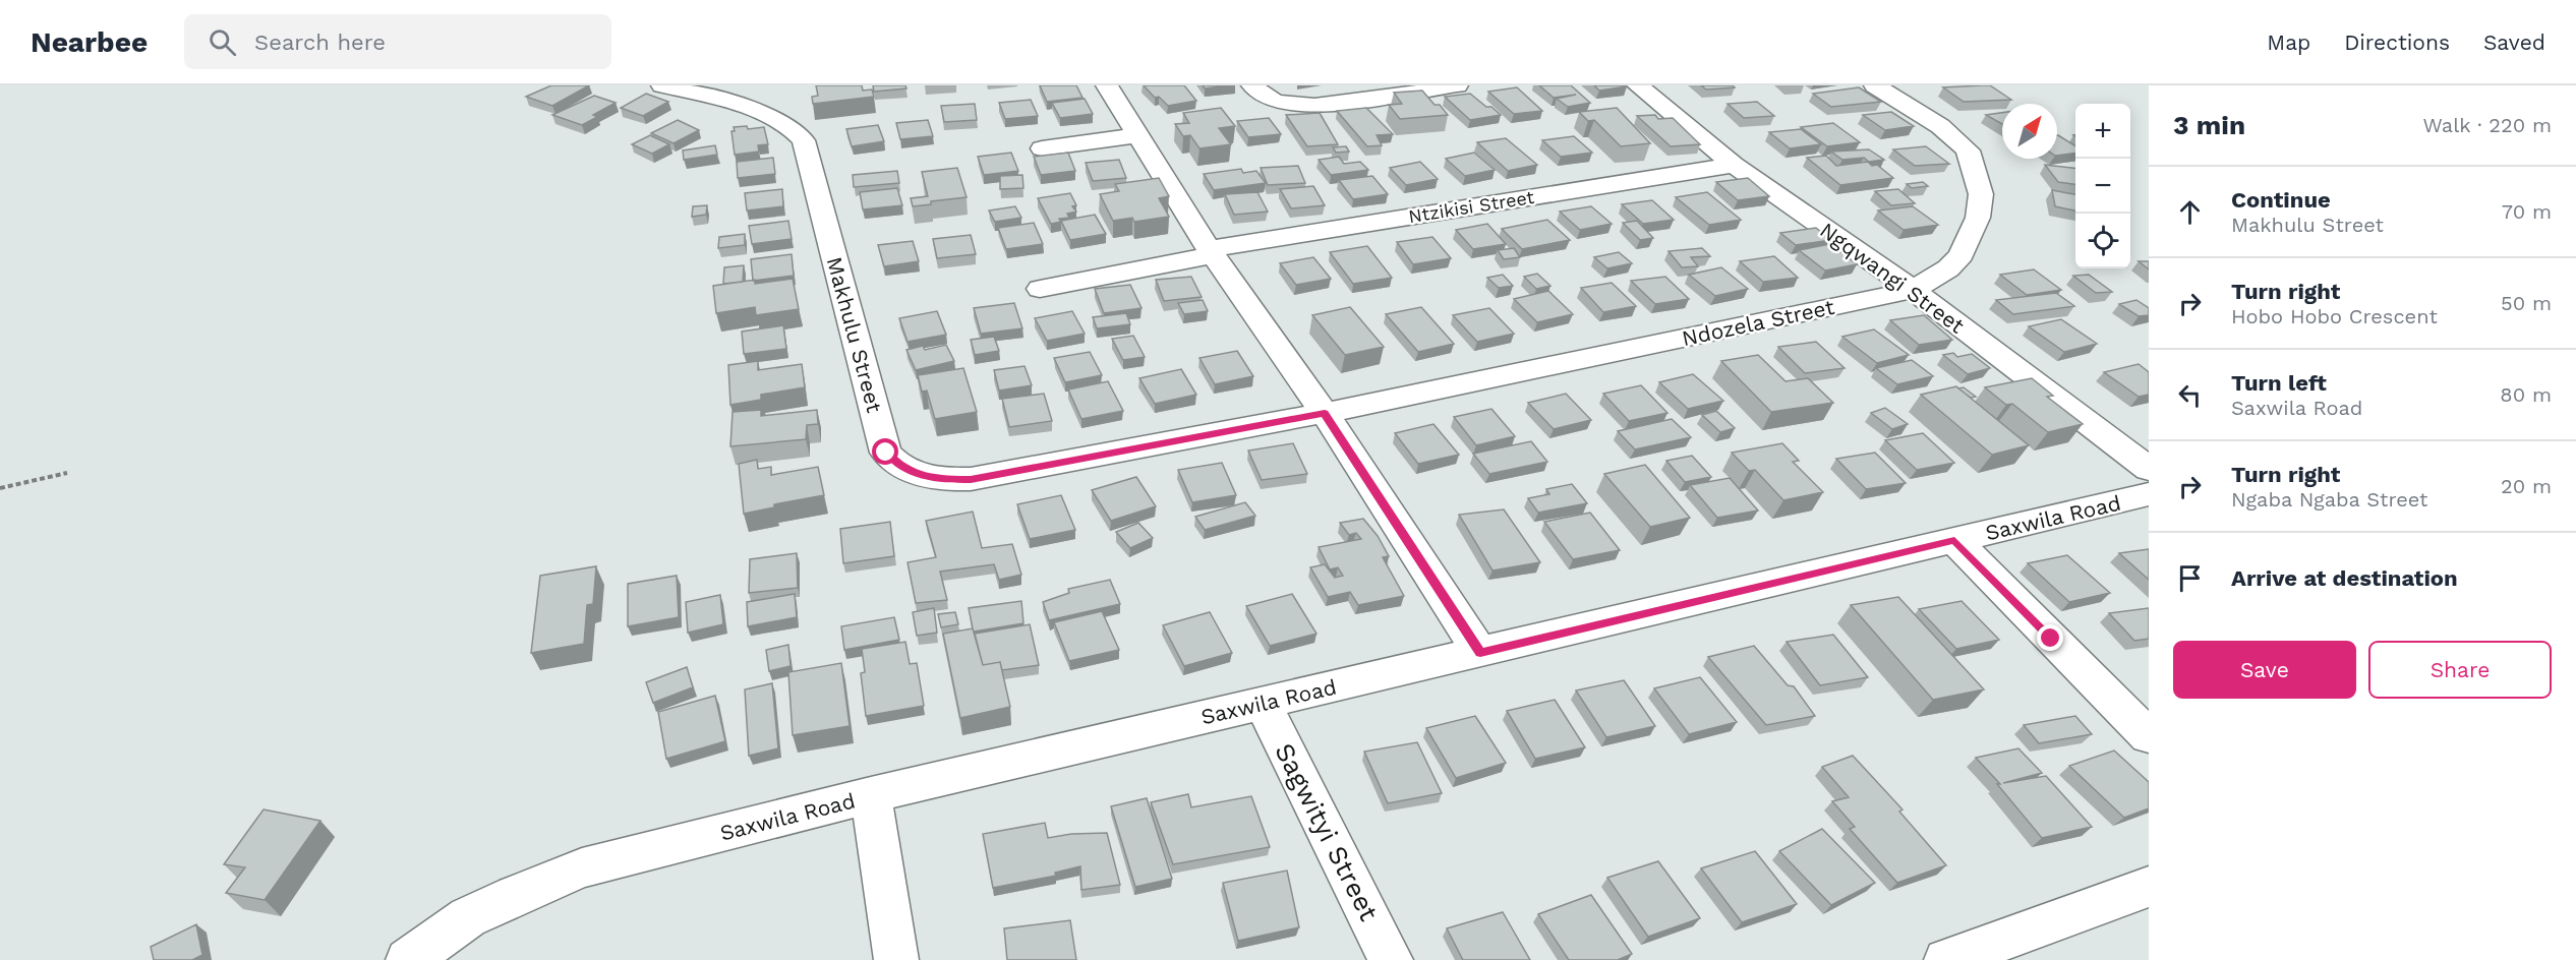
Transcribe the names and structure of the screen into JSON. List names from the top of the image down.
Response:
{
  "streets": {
    "street": [
      "Ntzikisi Street",
      "Ngqwangi Street",
      "Ndozela Street",
      "Makhulu Street",
      "Saxwila Road",
      "Sagwityi Street"
    ]
  },
  "crossings": [
    ["Ntzikisi Street", "Ngqwangi Street"],
    ["Ngqwangi Street", "Ndozela Street"],
    ["Ndozela Street", "Makhulu Street"],
    ["Saxwila Road", "Sagwityi Street"]
  ],
  "north": "top right",
  "page": {
    "header": "Nearbee",
    "search": "Search here",
    "nav": ["Map", "Directions", "Saved"],
    "heading": ["3 min", "Walk · 220 m"],
    "map_buttons": ["+", "−"],
    "list": [
      ["Continue", "Makhulu Street", "70 m"],
      ["Turn right", "Hobo Hobo Crescent", "50 m"],
      ["Turn left", "Saxwila Road", "80 m"],
      ["Turn right", "Ngaba Ngaba Street", "20 m"],
      "Arrive at destination"
    ],
    "buttons": ["Save", "Share"]
  }
}
